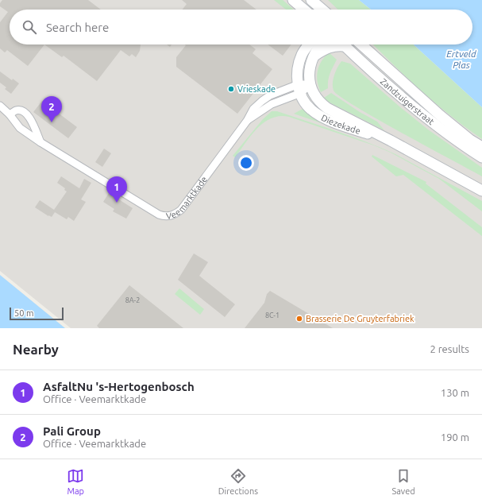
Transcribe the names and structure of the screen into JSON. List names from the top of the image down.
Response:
{
  "streets": {
    "main road": ["Zandzuigerstraat", "Diezekade"],
    "street": ["Veemarktkade"]
  },
  "crossings": [
    ["Diezekade", "Veemarktkade"]
  ],
  "water": ["Ertveld Plas"],
  "places": ["Vrieskade", "Brasserie De Gruyterfabriek"],
  "house_numbers": ["8A-2", "8C-1"],
  "scale_bar": "50 m",
  "page": {
    "search": "Search here",
    "pins": ["2", "1"],
    "scale": "50 m",
    "heading": ["Nearby", "2 results"],
    "list": [
      {
        "mark": "1",
        "name": "AsfaltNu 's-Hertogenbosch",
        "note": "Office · Veemarktkade",
        "value": "130 m"
      },
      {
        "mark": "2",
        "name": "Pali Group",
        "note": "Office · Veemarktkade",
        "value": "190 m"
      }
    ],
    "nav": ["Map", "Directions", "Saved"]
  }
}
